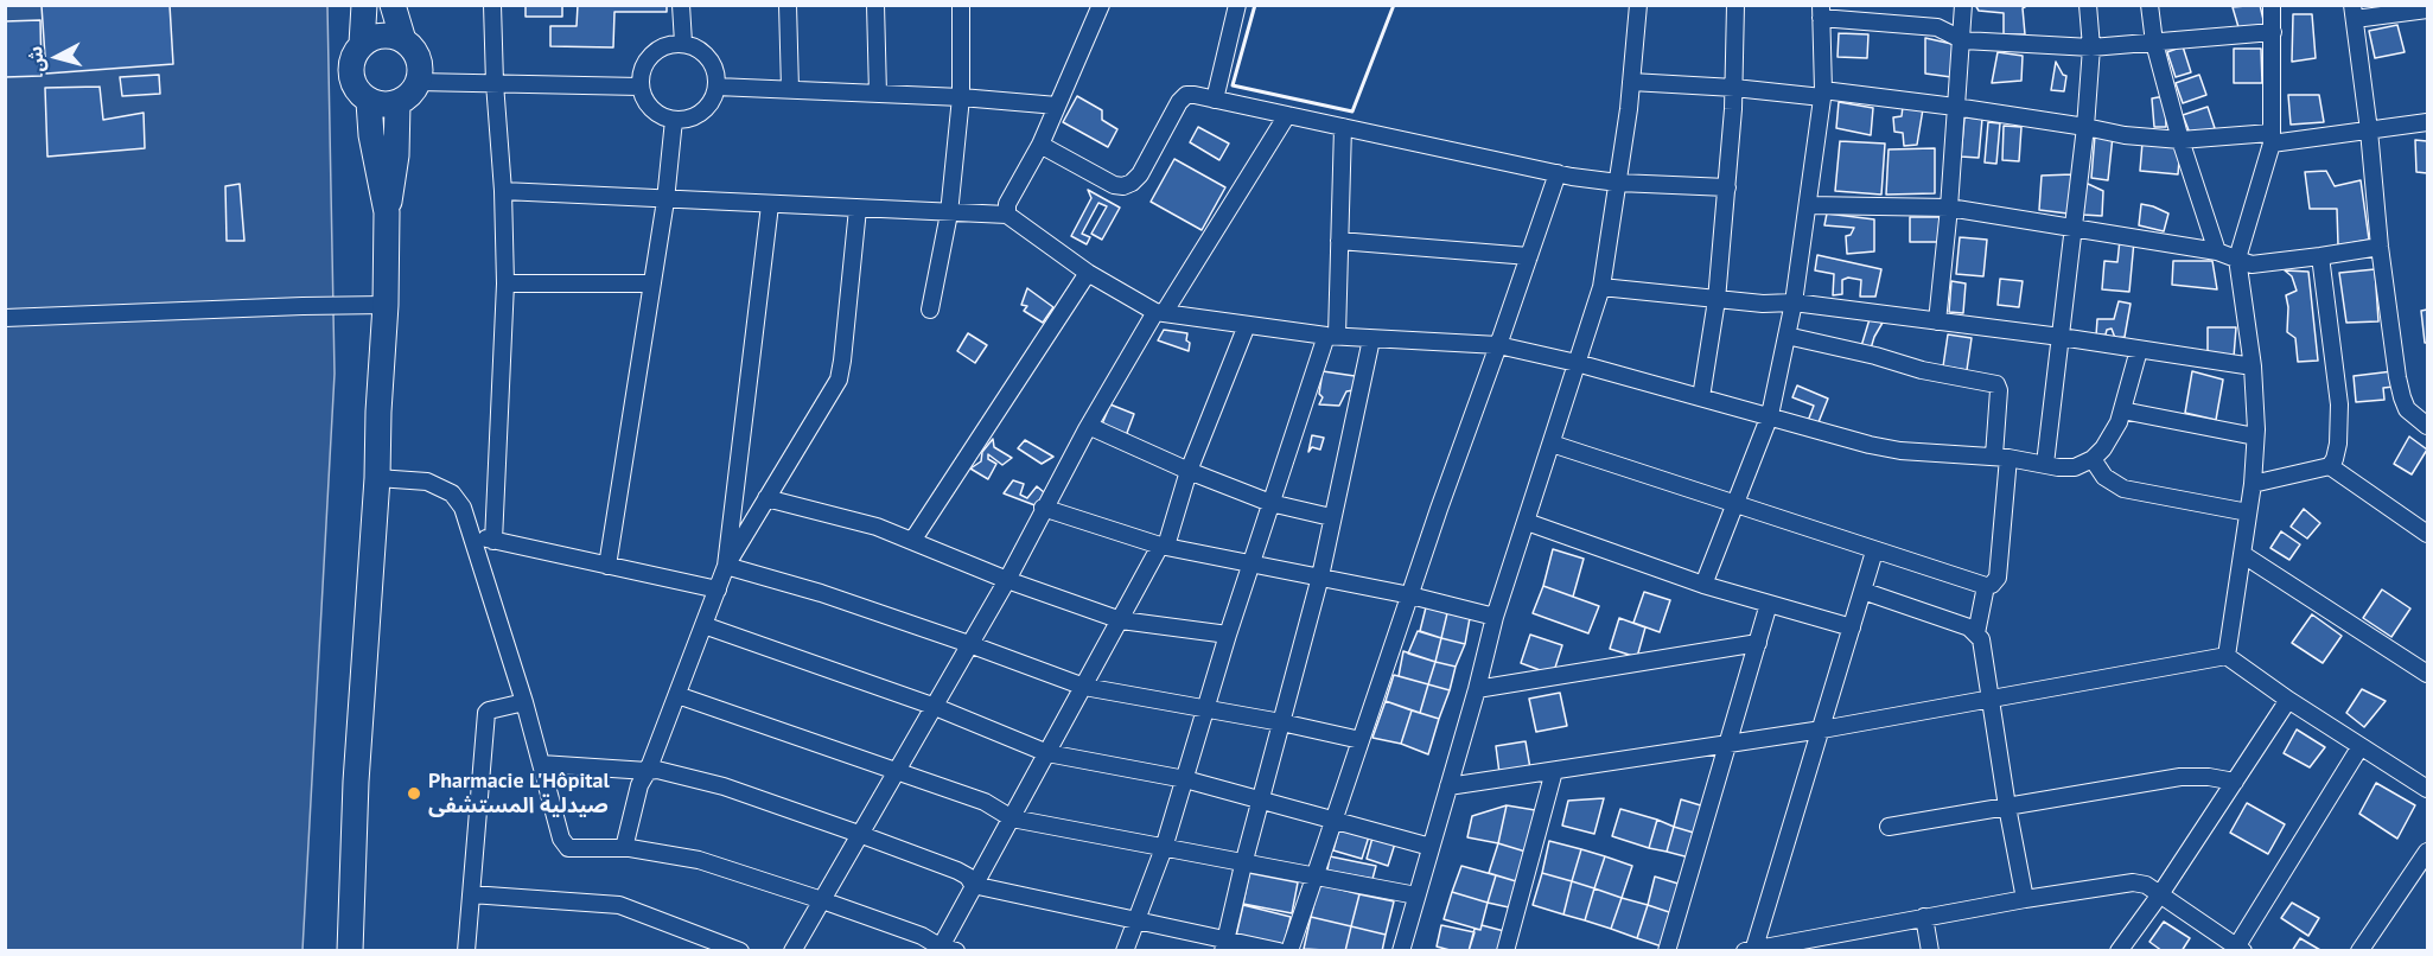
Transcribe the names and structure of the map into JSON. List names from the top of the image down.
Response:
{
  "places": ["Pharmacie L'Hôpital صيدلية المستشفى"],
  "north": "left"
}
